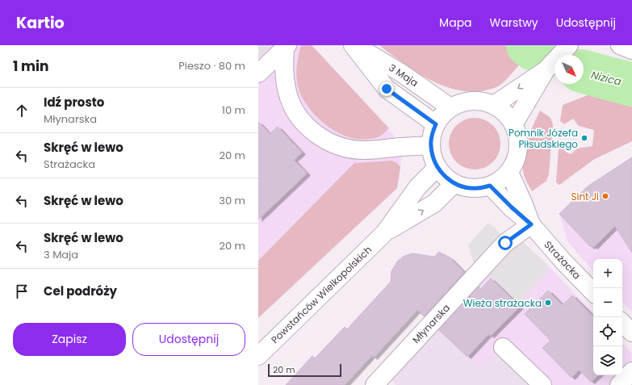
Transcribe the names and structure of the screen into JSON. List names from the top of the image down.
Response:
{
  "streets": {
    "street": [
      "3 Maja",
      "Strażacka",
      "Powstańców Wielkopolskich",
      "Młynarska"
    ]
  },
  "crossings": [
    ["3 Maja", "Strażacka"],
    ["3 Maja", "Powstańców Wielkopolskich"],
    ["Strażacka", "Powstańców Wielkopolskich"],
    ["Strażacka", "Młynarska"]
  ],
  "water": ["Nizica"],
  "places": ["Pomnik Józefa Piłsudskiego", "Sint Ji", "Wieża strażacka"],
  "scale_bar": "20 m",
  "north": "bottom right",
  "page": {
    "header": "Kartio",
    "nav": ["Mapa", "Warstwy", "Udostępnij"],
    "heading": ["1 min", "Pieszo · 80 m"],
    "list": [
      ["Idź prosto", "Młynarska", "10 m"],
      ["Skręć w lewo", "Strażacka", "20 m"],
      ["Skręć w lewo", "30 m"],
      ["Skręć w lewo", "3 Maja", "20 m"],
      "Cel podróży"
    ],
    "map_buttons": ["+", "−"],
    "buttons": ["Zapisz", "Udostępnij"],
    "scale": "20 m"
  }
}
